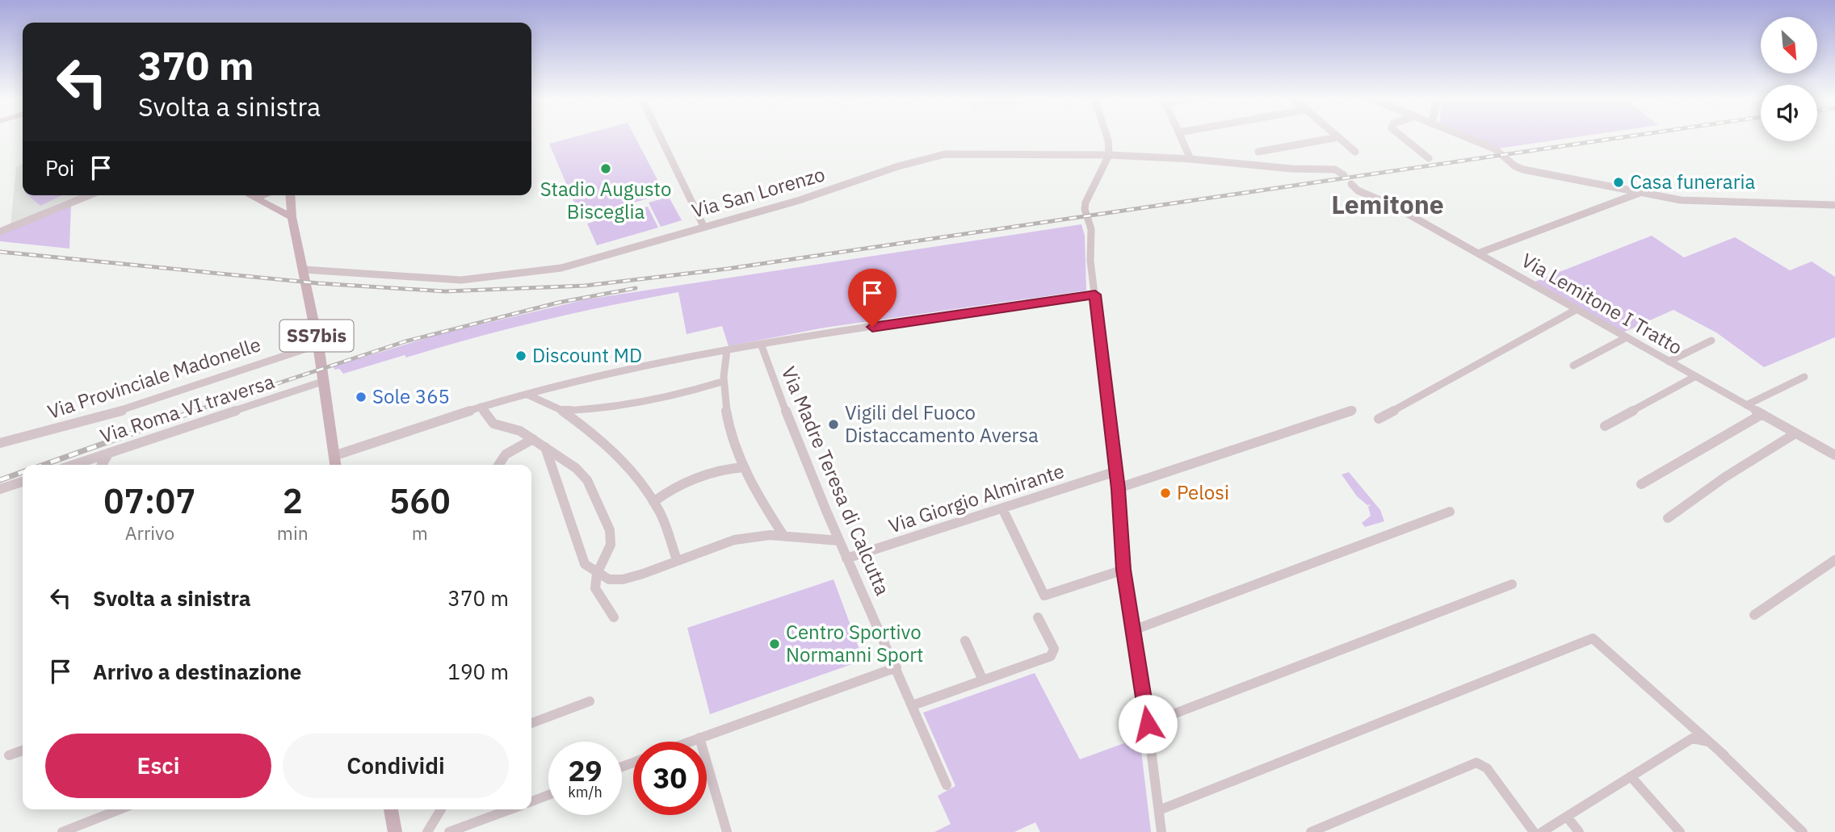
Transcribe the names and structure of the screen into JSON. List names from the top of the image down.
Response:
{
  "streets": {
    "main road": ["SS7bis"],
    "street": [
      "Via San Lorenzo",
      "Via Lemitone I Tratto",
      "Via Provinciale Madonelle",
      "Via Roma VI traversa",
      "Via Madre Teresa di Calcutta",
      "Via Giorgio Almirante"
    ]
  },
  "crossings": [
    ["Via San Lorenzo", "SS7bis"],
    ["SS7bis", "Via Provinciale Madonelle"],
    ["SS7bis", "Via Roma VI traversa"],
    ["Via Madre Teresa di Calcutta", "Via Giorgio Almirante"]
  ],
  "districts": ["Lemitone"],
  "places": [
    "Stadio Augusto Bisceglia",
    "Casa funeraria",
    "Discount MD",
    "Sole 365",
    "Vigili del Fuoco Distaccamento Aversa",
    "Pelosi",
    "Centro Sportivo Normanni Sport"
  ],
  "north": "bottom right",
  "page": {
    "turn": ["370 m", "Svolta a sinistra"],
    "then": "Poi",
    "eta": [
      "07:07",
      "Arrivo",
      "2",
      "min",
      "560",
      "m"
    ],
    "list": [
      {
        "name": "Svolta a sinistra",
        "value": "370 m"
      },
      {
        "name": "Arrivo a destinazione",
        "value": "190 m"
      }
    ],
    "buttons": ["Esci", "Condividi"],
    "speed": "29 km/h",
    "limit": "30"
  }
}
